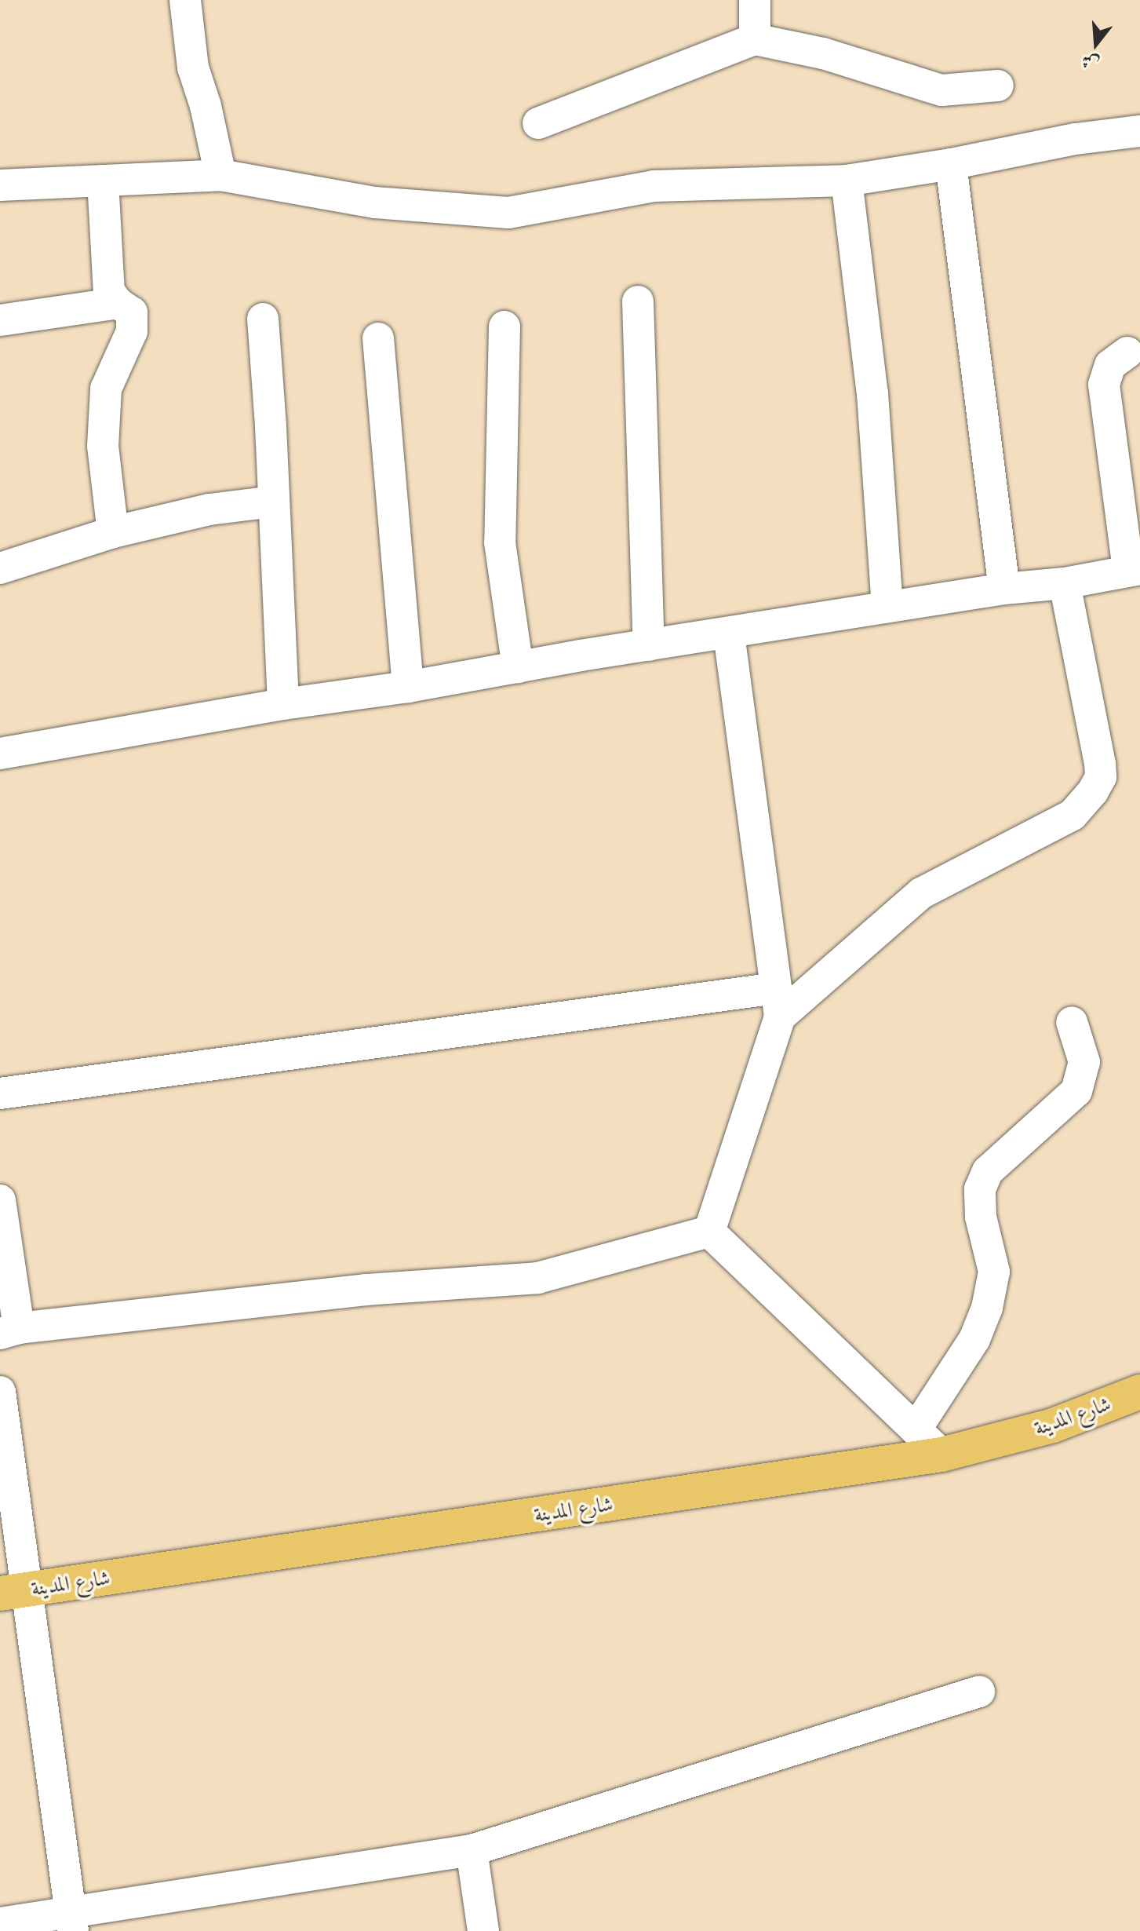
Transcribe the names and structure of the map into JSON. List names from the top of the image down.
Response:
{
  "streets": {
    "main road": ["شارع المدينة"]
  },
  "north": "bottom"
}
